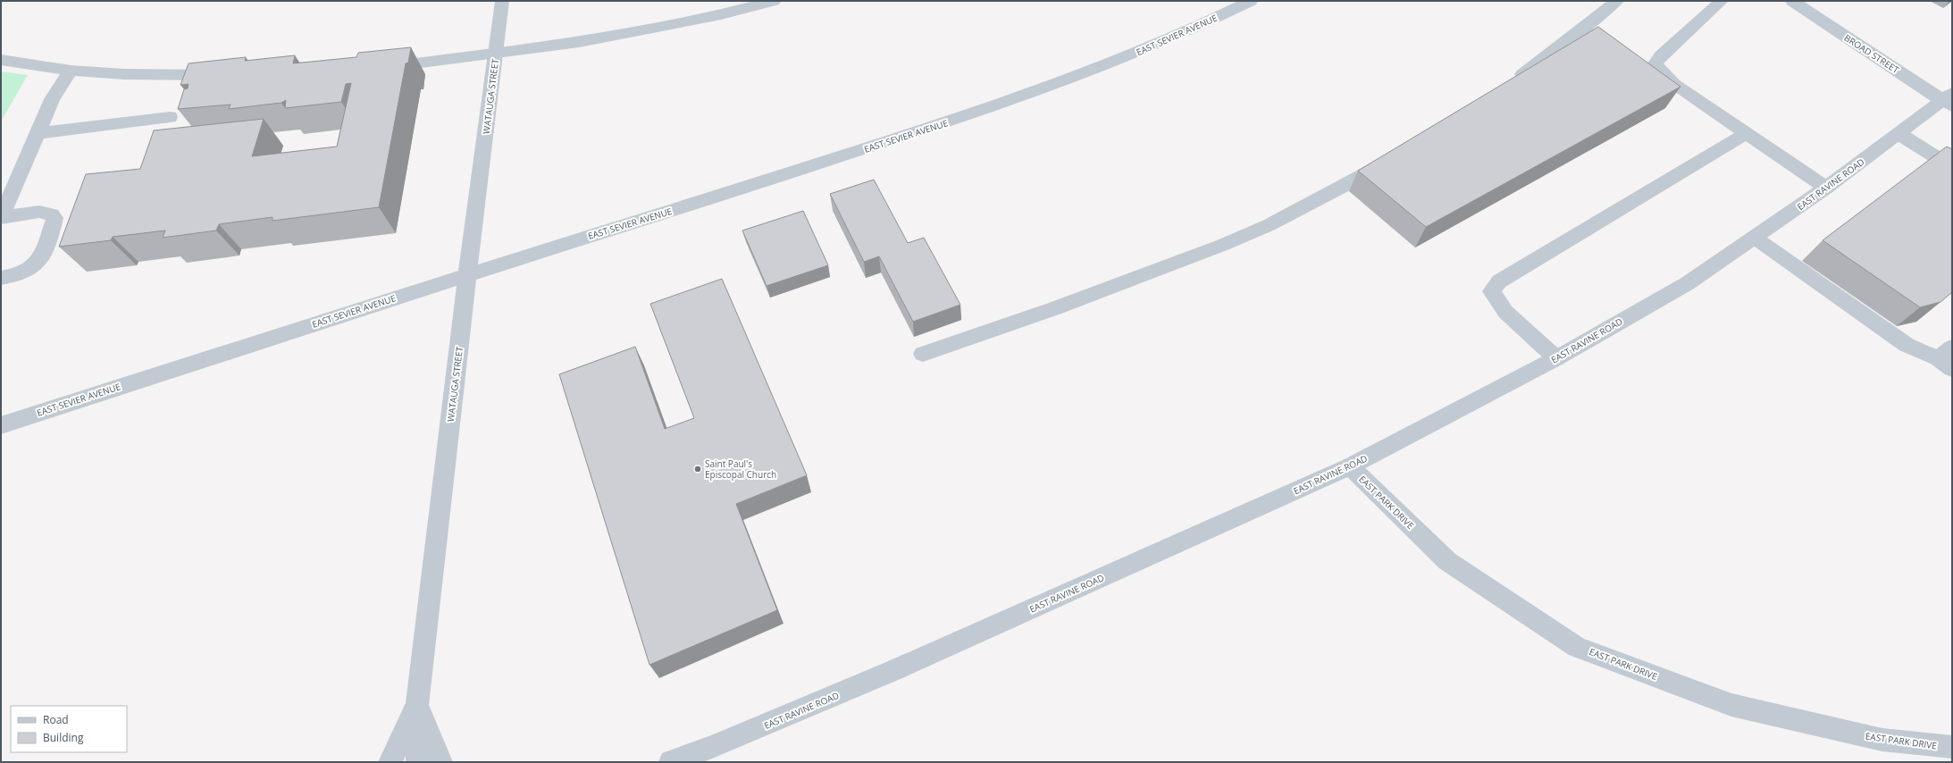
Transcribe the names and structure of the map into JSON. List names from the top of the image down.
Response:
{
  "streets": {
    "street": [
      "EAST SEVIER AVENUE",
      "BROAD STREET",
      "WATAUGA STREET",
      "EAST RAVINE ROAD",
      "EAST PARK DRIVE"
    ]
  },
  "crossings": [
    ["EAST SEVIER AVENUE", "WATAUGA STREET"],
    ["BROAD STREET", "EAST RAVINE ROAD"],
    ["EAST RAVINE ROAD", "EAST PARK DRIVE"]
  ],
  "places": ["Saint Paul's Episcopal Church"],
  "legend": ["Road", "Building"]
}
